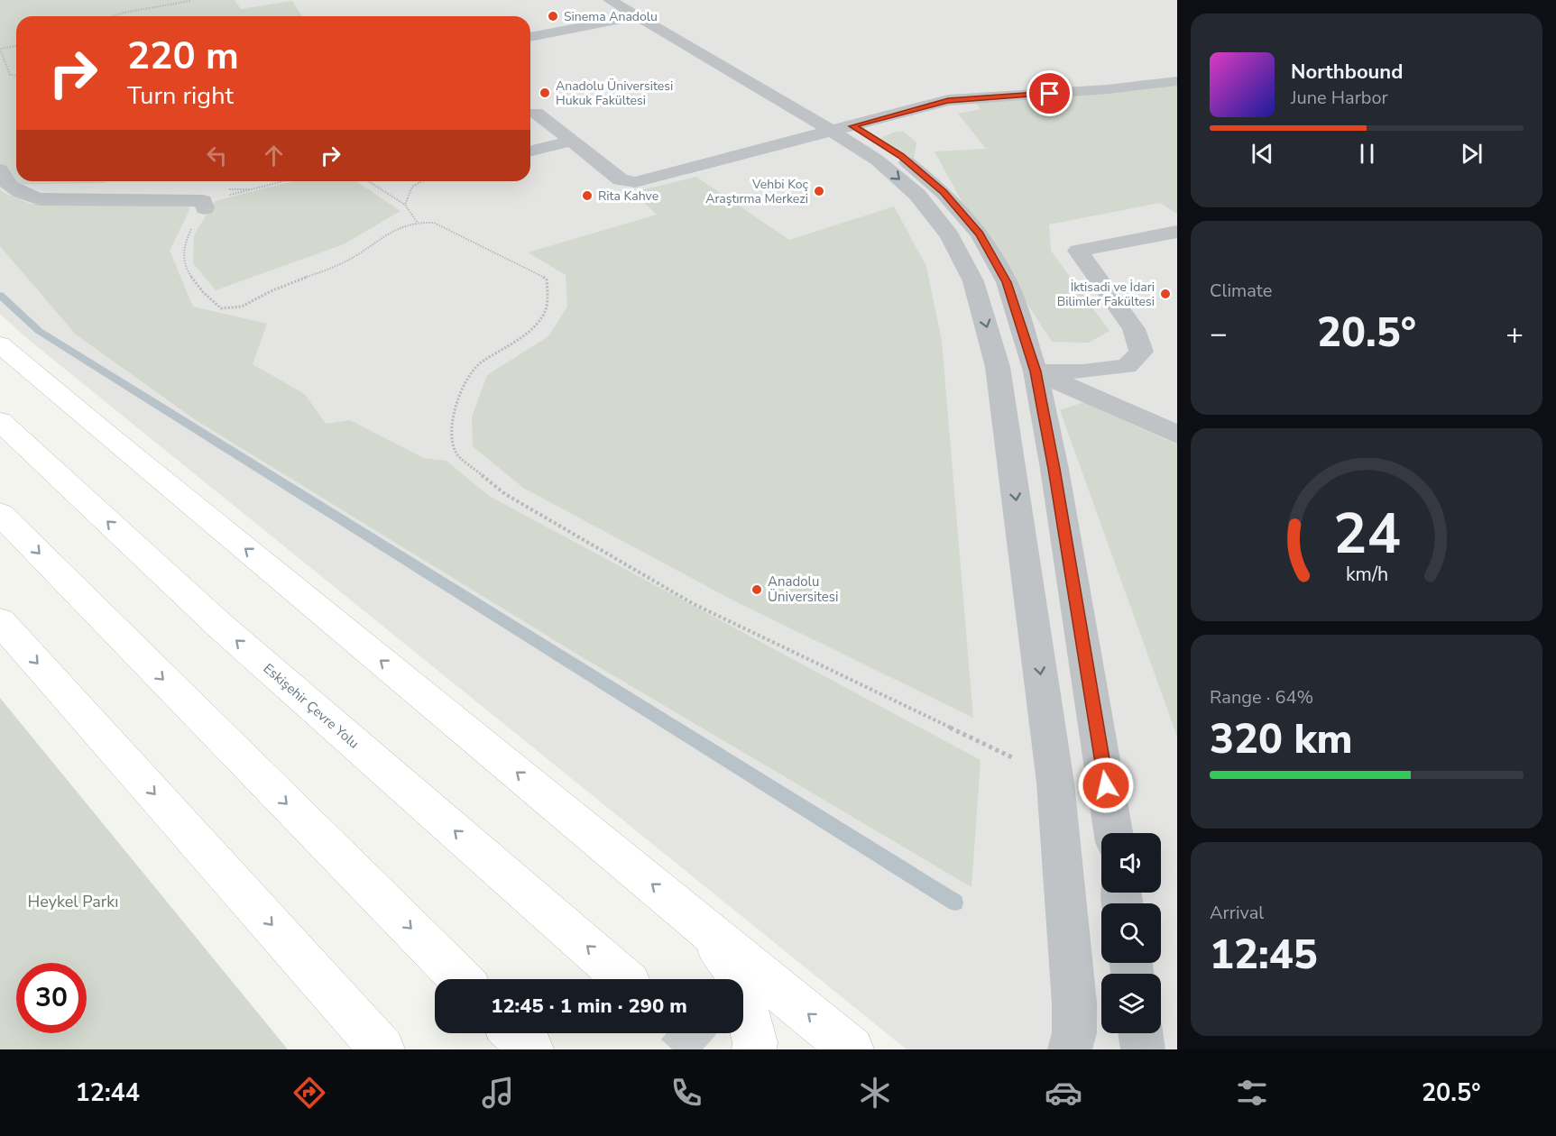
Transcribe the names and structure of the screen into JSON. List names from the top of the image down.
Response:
{
  "streets": {
    "highway": ["Eskişehir Çevre Yolu"]
  },
  "parks": ["Heykel Parkı"],
  "places": [
    "Sinema Anadolu",
    "Anadolu Üniversitesi Hukuk Fakültesi",
    "Vehbi Koç Araştırma Merkezi",
    "Rita Kahve",
    "İktisadi ve İdari Bilimler Fakültesi",
    "Anadolu Üniversitesi"
  ],
  "page": {
    "turn": ["220 m", "Turn right"],
    "song": ["Northbound", "June Harbor"],
    "tile": [
      "Climate",
      ["Range · 64%", "320 km"],
      ["Arrival", "12:45"]
    ],
    "heat": ["−", "20.5°", "+"],
    "limit": "30",
    "trip": "12:45 · 1 min · 290 m",
    "tabs": ["12:44", "20.5°"],
    "gauge": ["24", "km/h"]
  }
}
